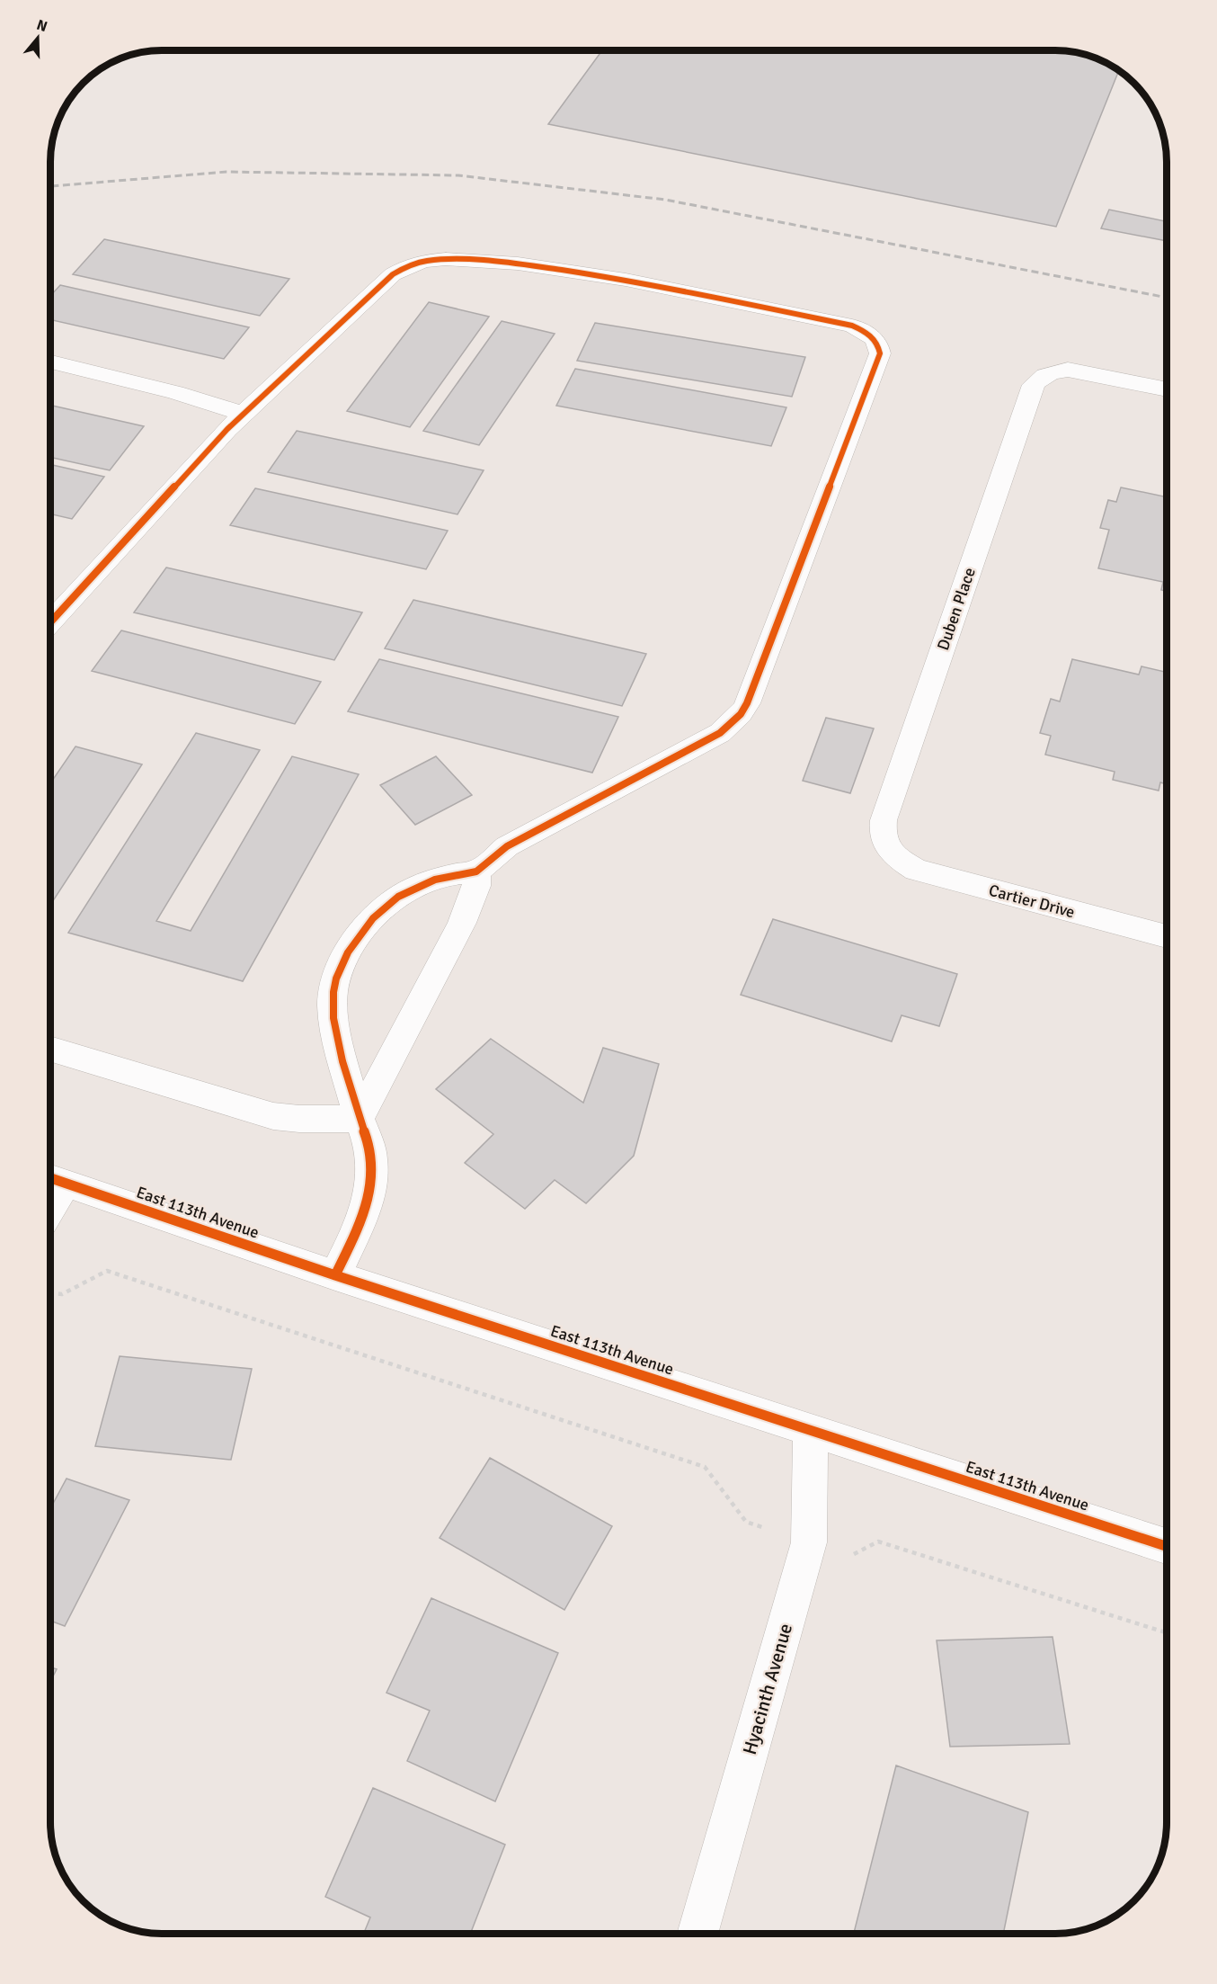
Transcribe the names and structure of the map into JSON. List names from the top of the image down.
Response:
{
  "streets": {
    "street": [
      "Duben Place",
      "Cartier Drive",
      "East 113th Avenue",
      "Hyacinth Avenue"
    ]
  },
  "crossings": [
    ["Duben Place", "Cartier Drive"],
    ["East 113th Avenue", "Hyacinth Avenue"]
  ],
  "north": "top"
}
